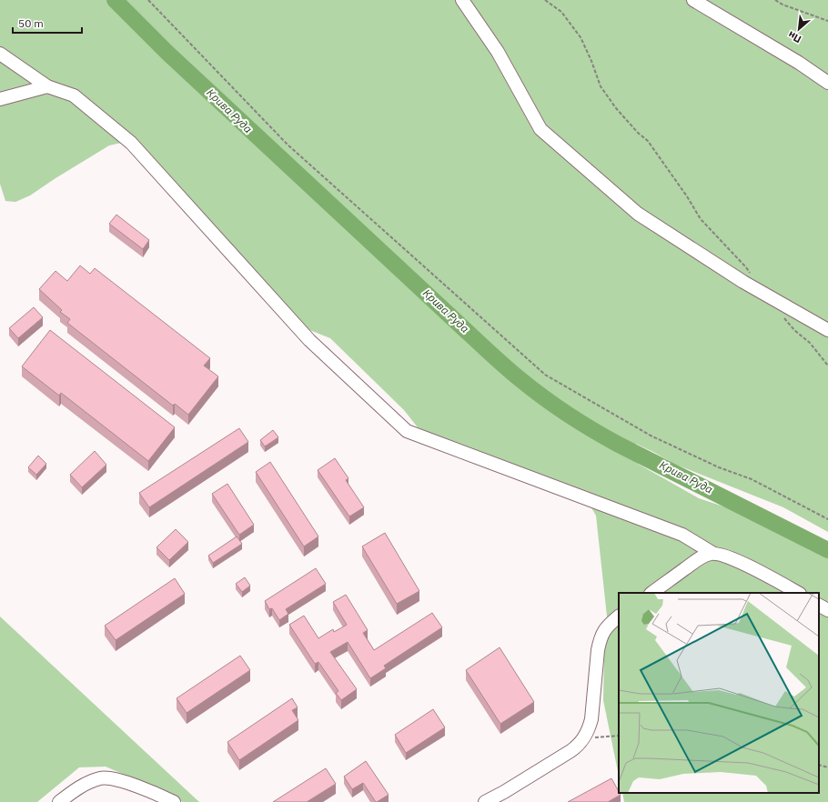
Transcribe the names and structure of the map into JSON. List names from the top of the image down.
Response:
{
  "water": ["Крива Руда"],
  "scale_bar": "50 m",
  "north": "bottom left"
}
